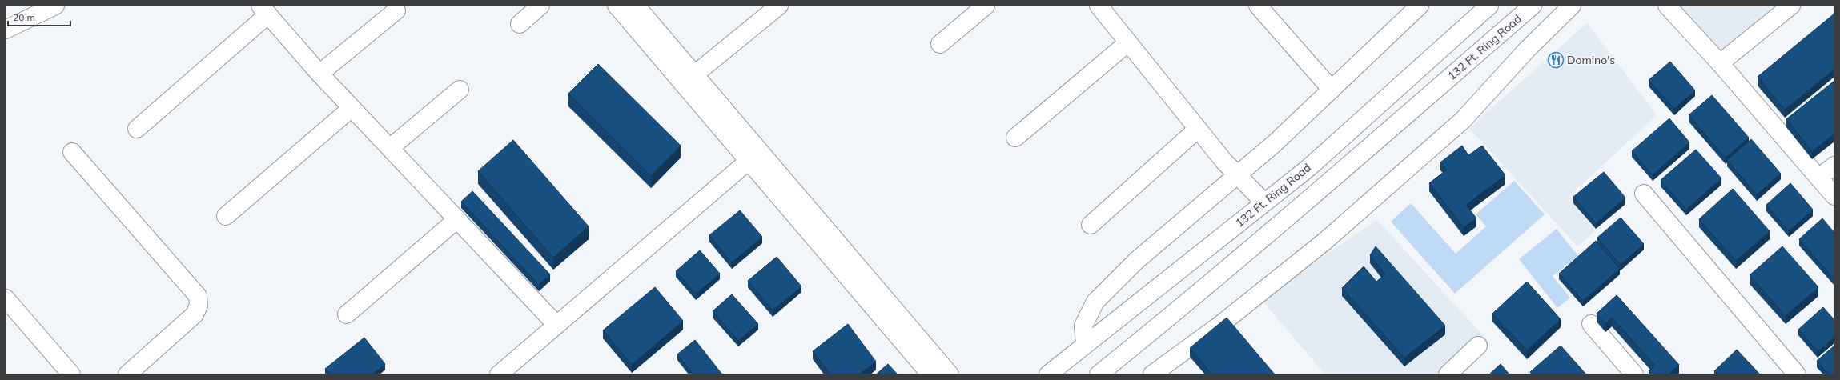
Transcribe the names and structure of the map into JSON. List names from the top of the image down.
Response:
{
  "streets": {
    "street": ["132 Ft. Ring Road"]
  },
  "places": {
    "restaurant": ["Domino's"]
  },
  "scale_bar": "20 m"
}
